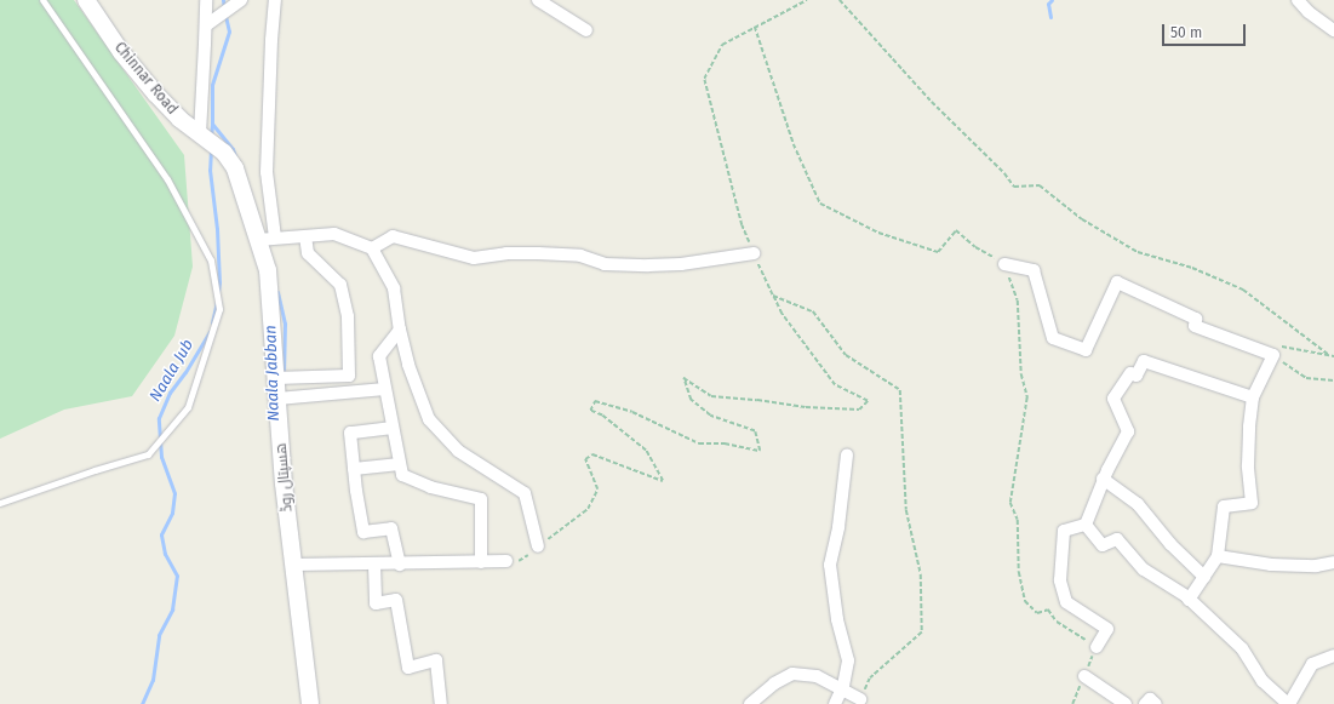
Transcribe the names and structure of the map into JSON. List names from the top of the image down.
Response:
{
  "streets": {
    "main road": ["Chinnar Road", "ھسپتال روڈ"]
  },
  "crossings": [
    ["Chinnar Road", "ھسپتال روڈ"]
  ],
  "water": ["Naala Jub", "Naala Jabban"],
  "scale_bar": "50 m"
}
